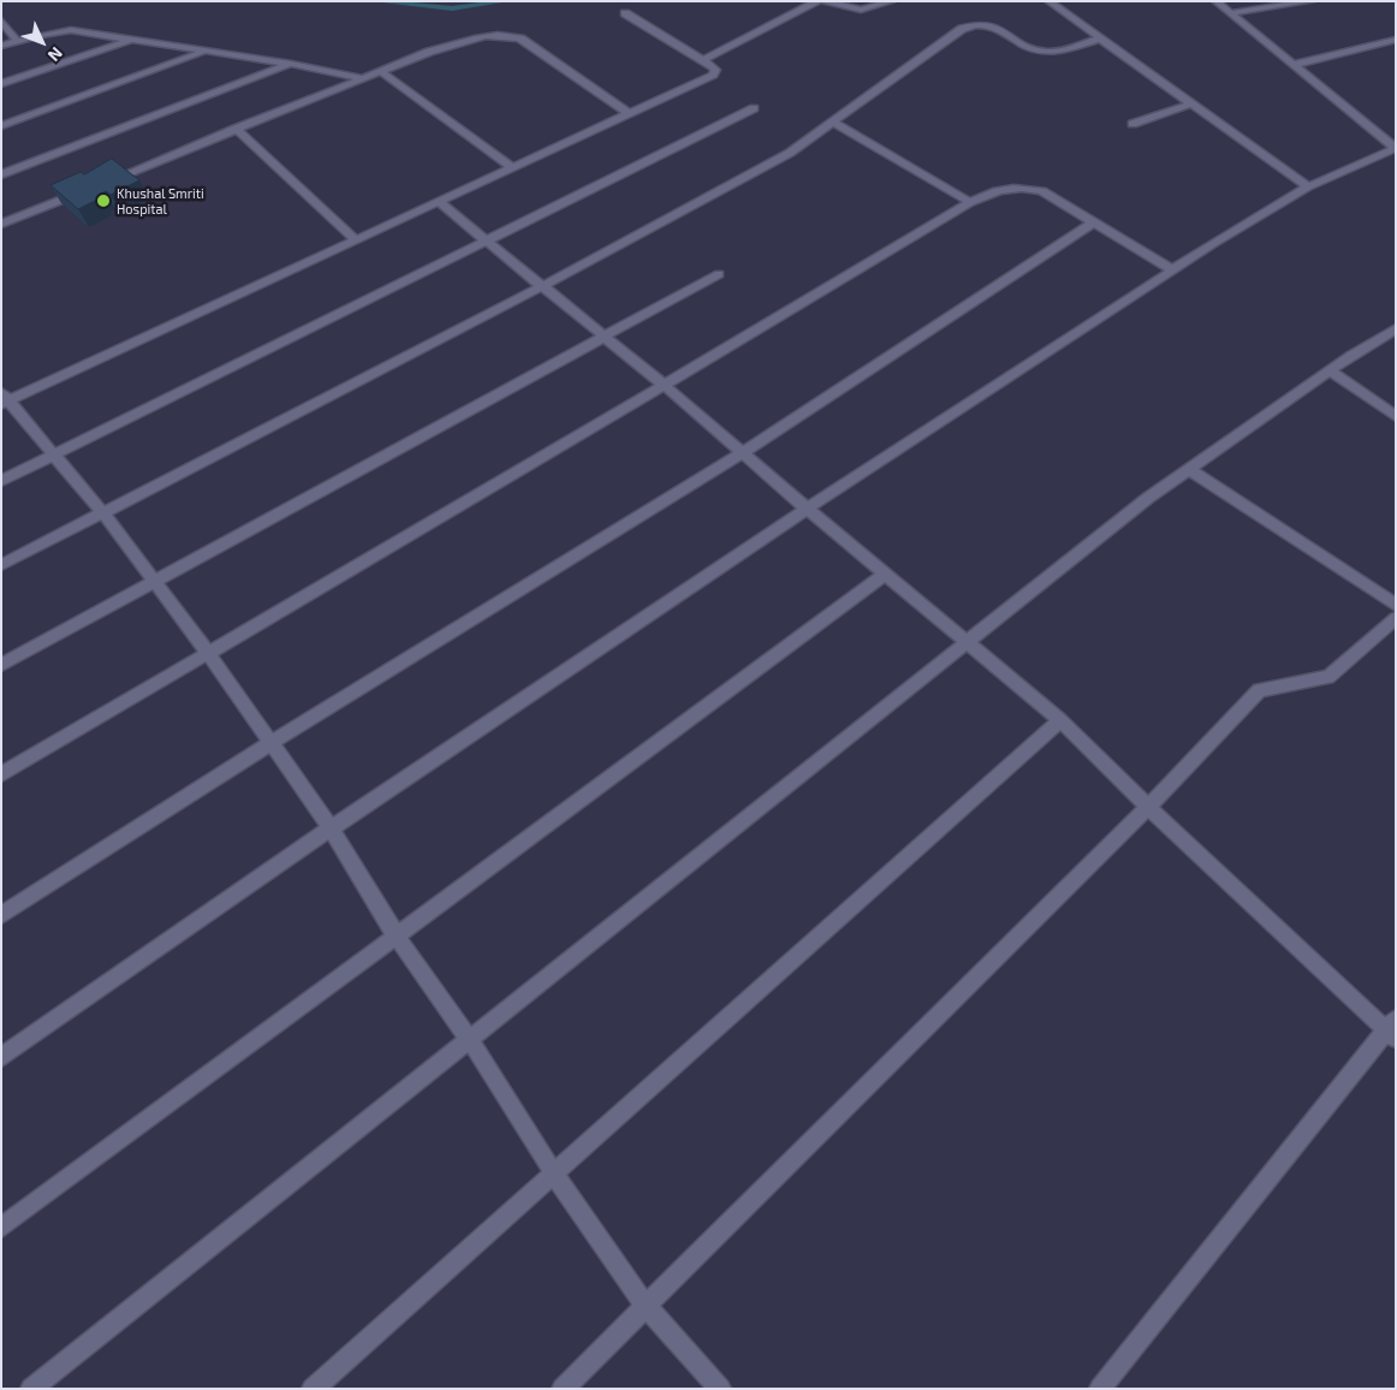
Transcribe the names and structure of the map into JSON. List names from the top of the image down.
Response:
{
  "places": ["Khushal Smriti Hospital"],
  "north": "bottom right"
}
